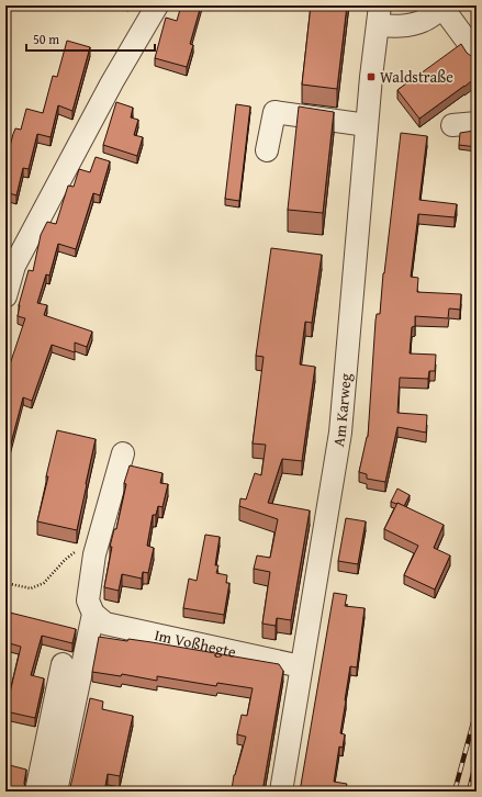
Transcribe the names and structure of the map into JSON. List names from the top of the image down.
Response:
{
  "streets": {
    "street": ["Am Karweg", "Im Voßhegte"]
  },
  "crossings": [
    ["Am Karweg", "Im Voßhegte"]
  ],
  "places": {
    "transit": ["Waldstraße"]
  },
  "scale_bar": "50 m"
}
